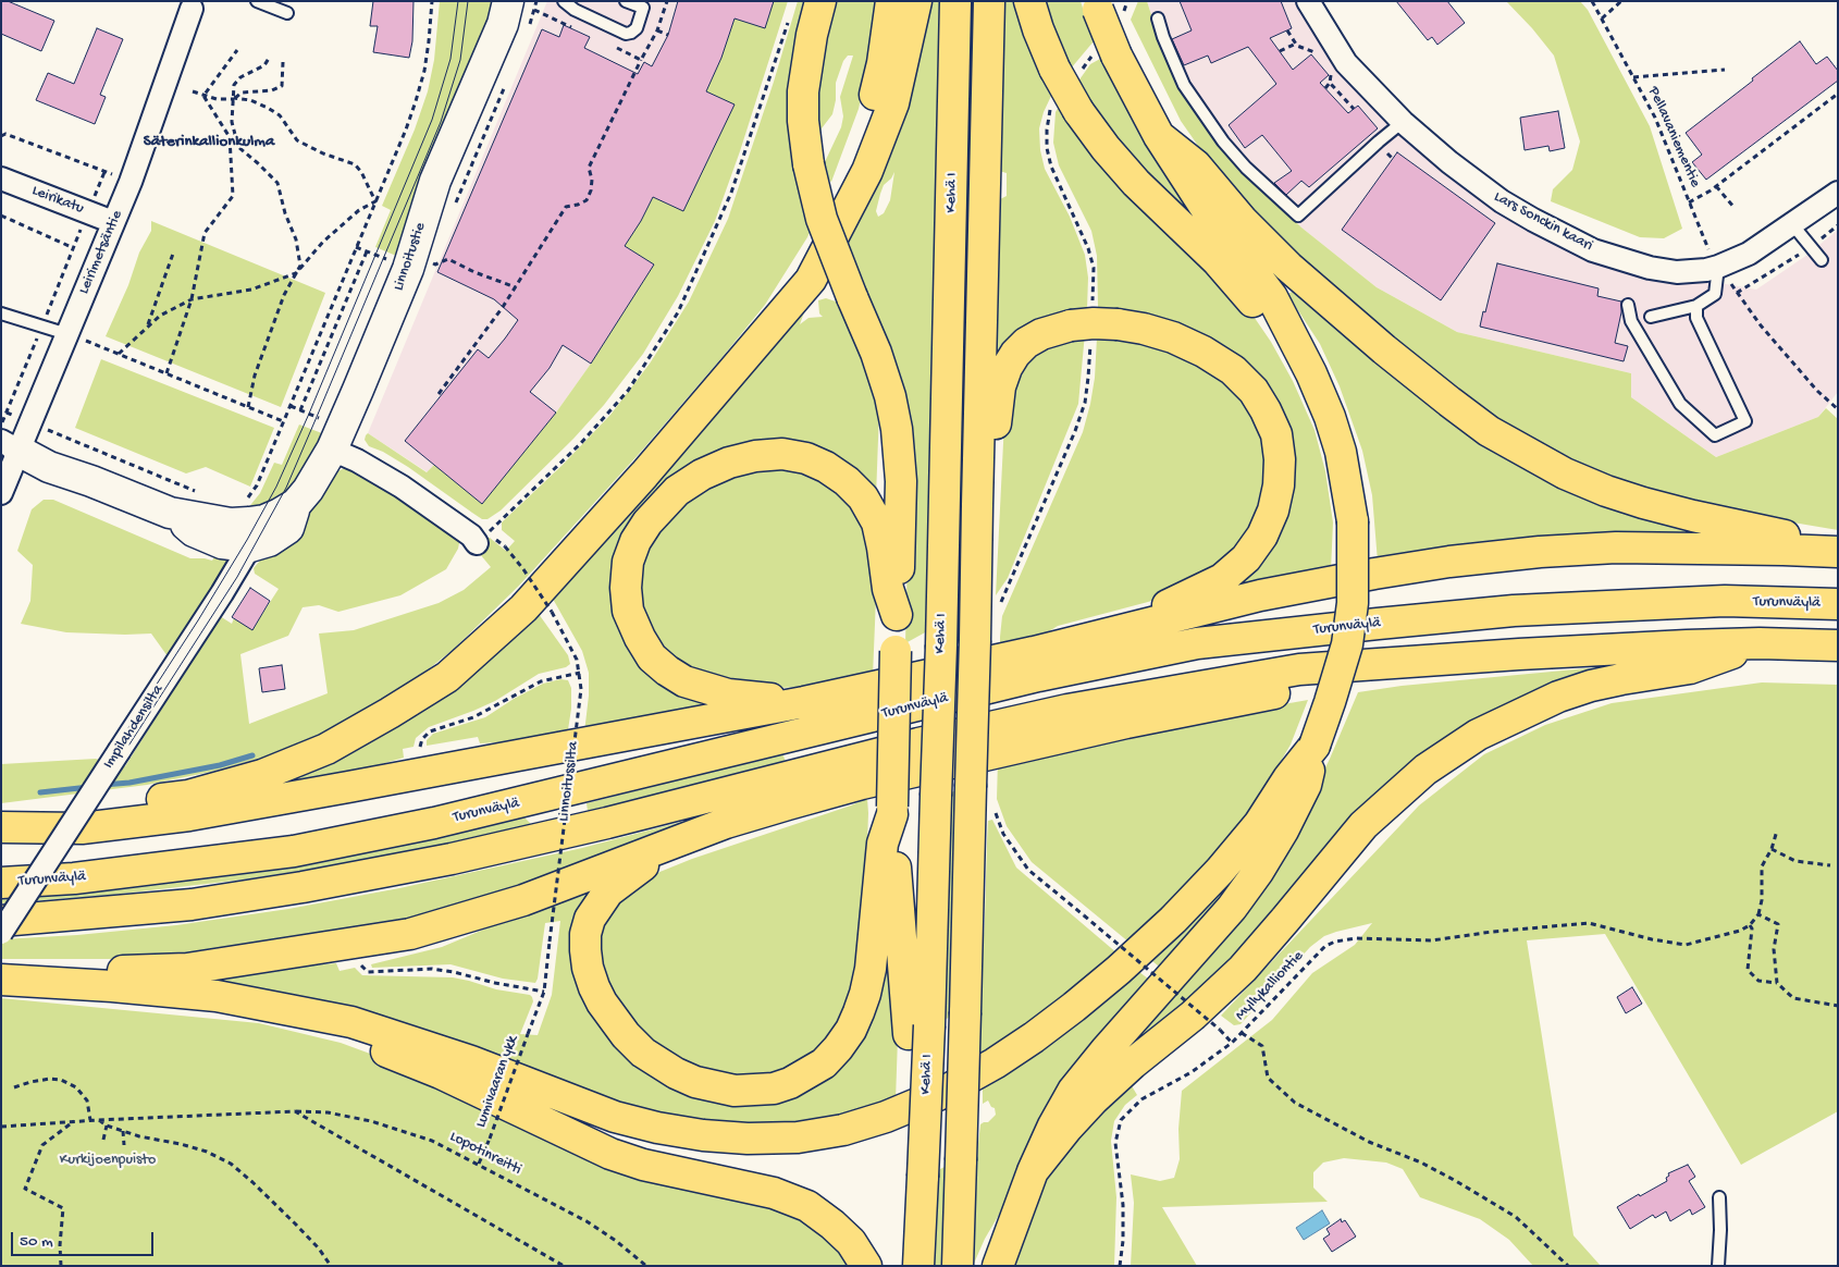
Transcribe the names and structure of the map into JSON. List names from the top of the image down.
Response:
{
  "streets": {
    "highway": ["Kehä I", "Turunväylä"],
    "street": [
      "Leirikatu",
      "Lars Sonckin kaari",
      "Leirimetsäntie",
      "Linnoitustie",
      "Impilahdensilta"
    ],
    "path": [
      "Pellavaniementie",
      "Linnoitussilta",
      "Myllykalliontie",
      "Lumivaaran ykk",
      "Lopotinreitti"
    ]
  },
  "crossings": [
    ["Pellavaniementie", "Lars Sonckin kaari"],
    ["Leirikatu", "Leirimetsäntie"],
    ["Leirimetsäntie", "Linnoitustie"],
    ["Linnoitustie", "Impilahdensilta"],
    ["Linnoitussilta", "Lumivaaran ykk"],
    ["Lumivaaran ykk", "Lopotinreitti"]
  ],
  "districts": ["Säterinkallionkulma"],
  "parks": ["Kurkijoenpuisto"],
  "scale_bar": "50 m"
}
